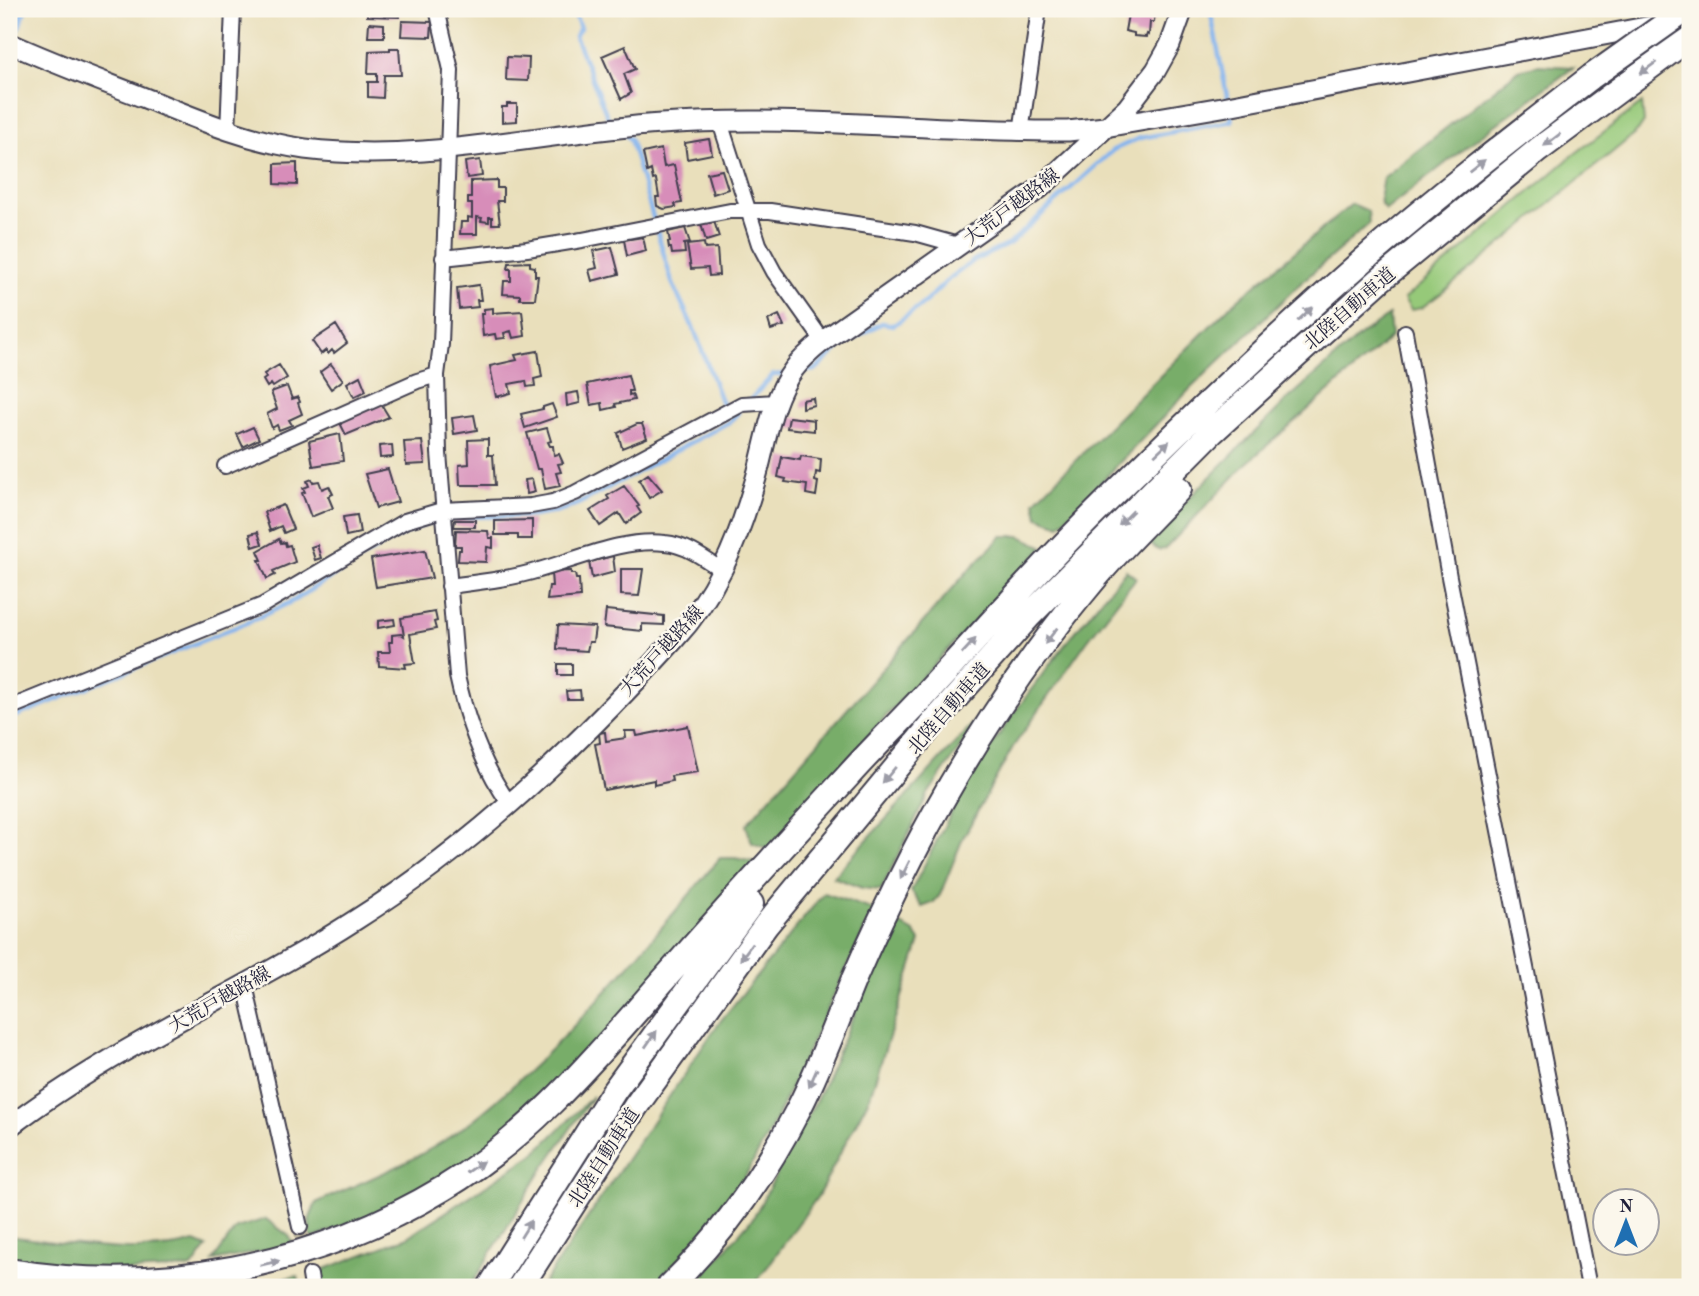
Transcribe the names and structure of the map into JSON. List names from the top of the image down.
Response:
{
  "streets": {
    "highway": ["北陸自動車道"],
    "street": ["大荒戸越路線"]
  },
  "north": "top"
}
